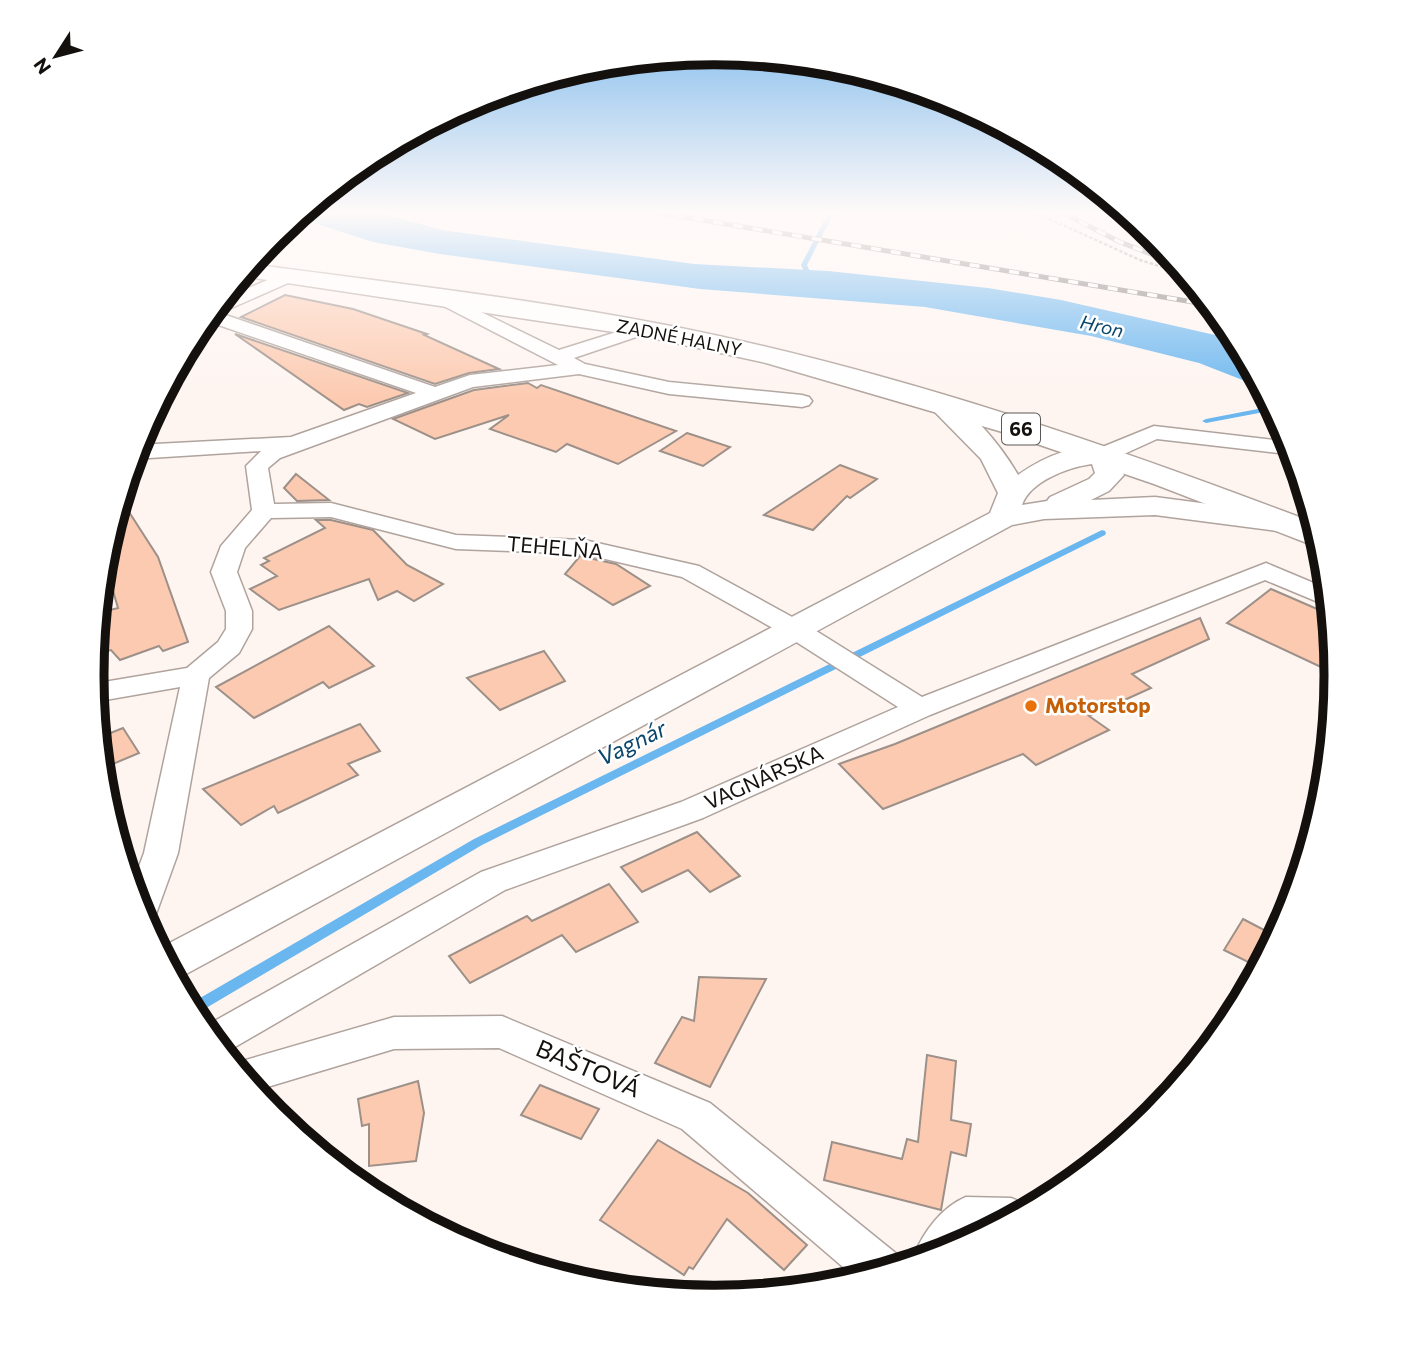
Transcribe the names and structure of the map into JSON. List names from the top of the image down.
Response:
{
  "streets": {
    "main road": ["ZADNÉ HALNY", "66"],
    "street": ["TEHELŇA", "VAGNÁRSKA", "BAŠTOVÁ"]
  },
  "crossings": [
    ["ZADNÉ HALNY", "66"],
    ["TEHELŇA", "VAGNÁRSKA"]
  ],
  "water": ["Hron", "Vagnár"],
  "places": ["Motorstop"],
  "north": "bottom left"
}
